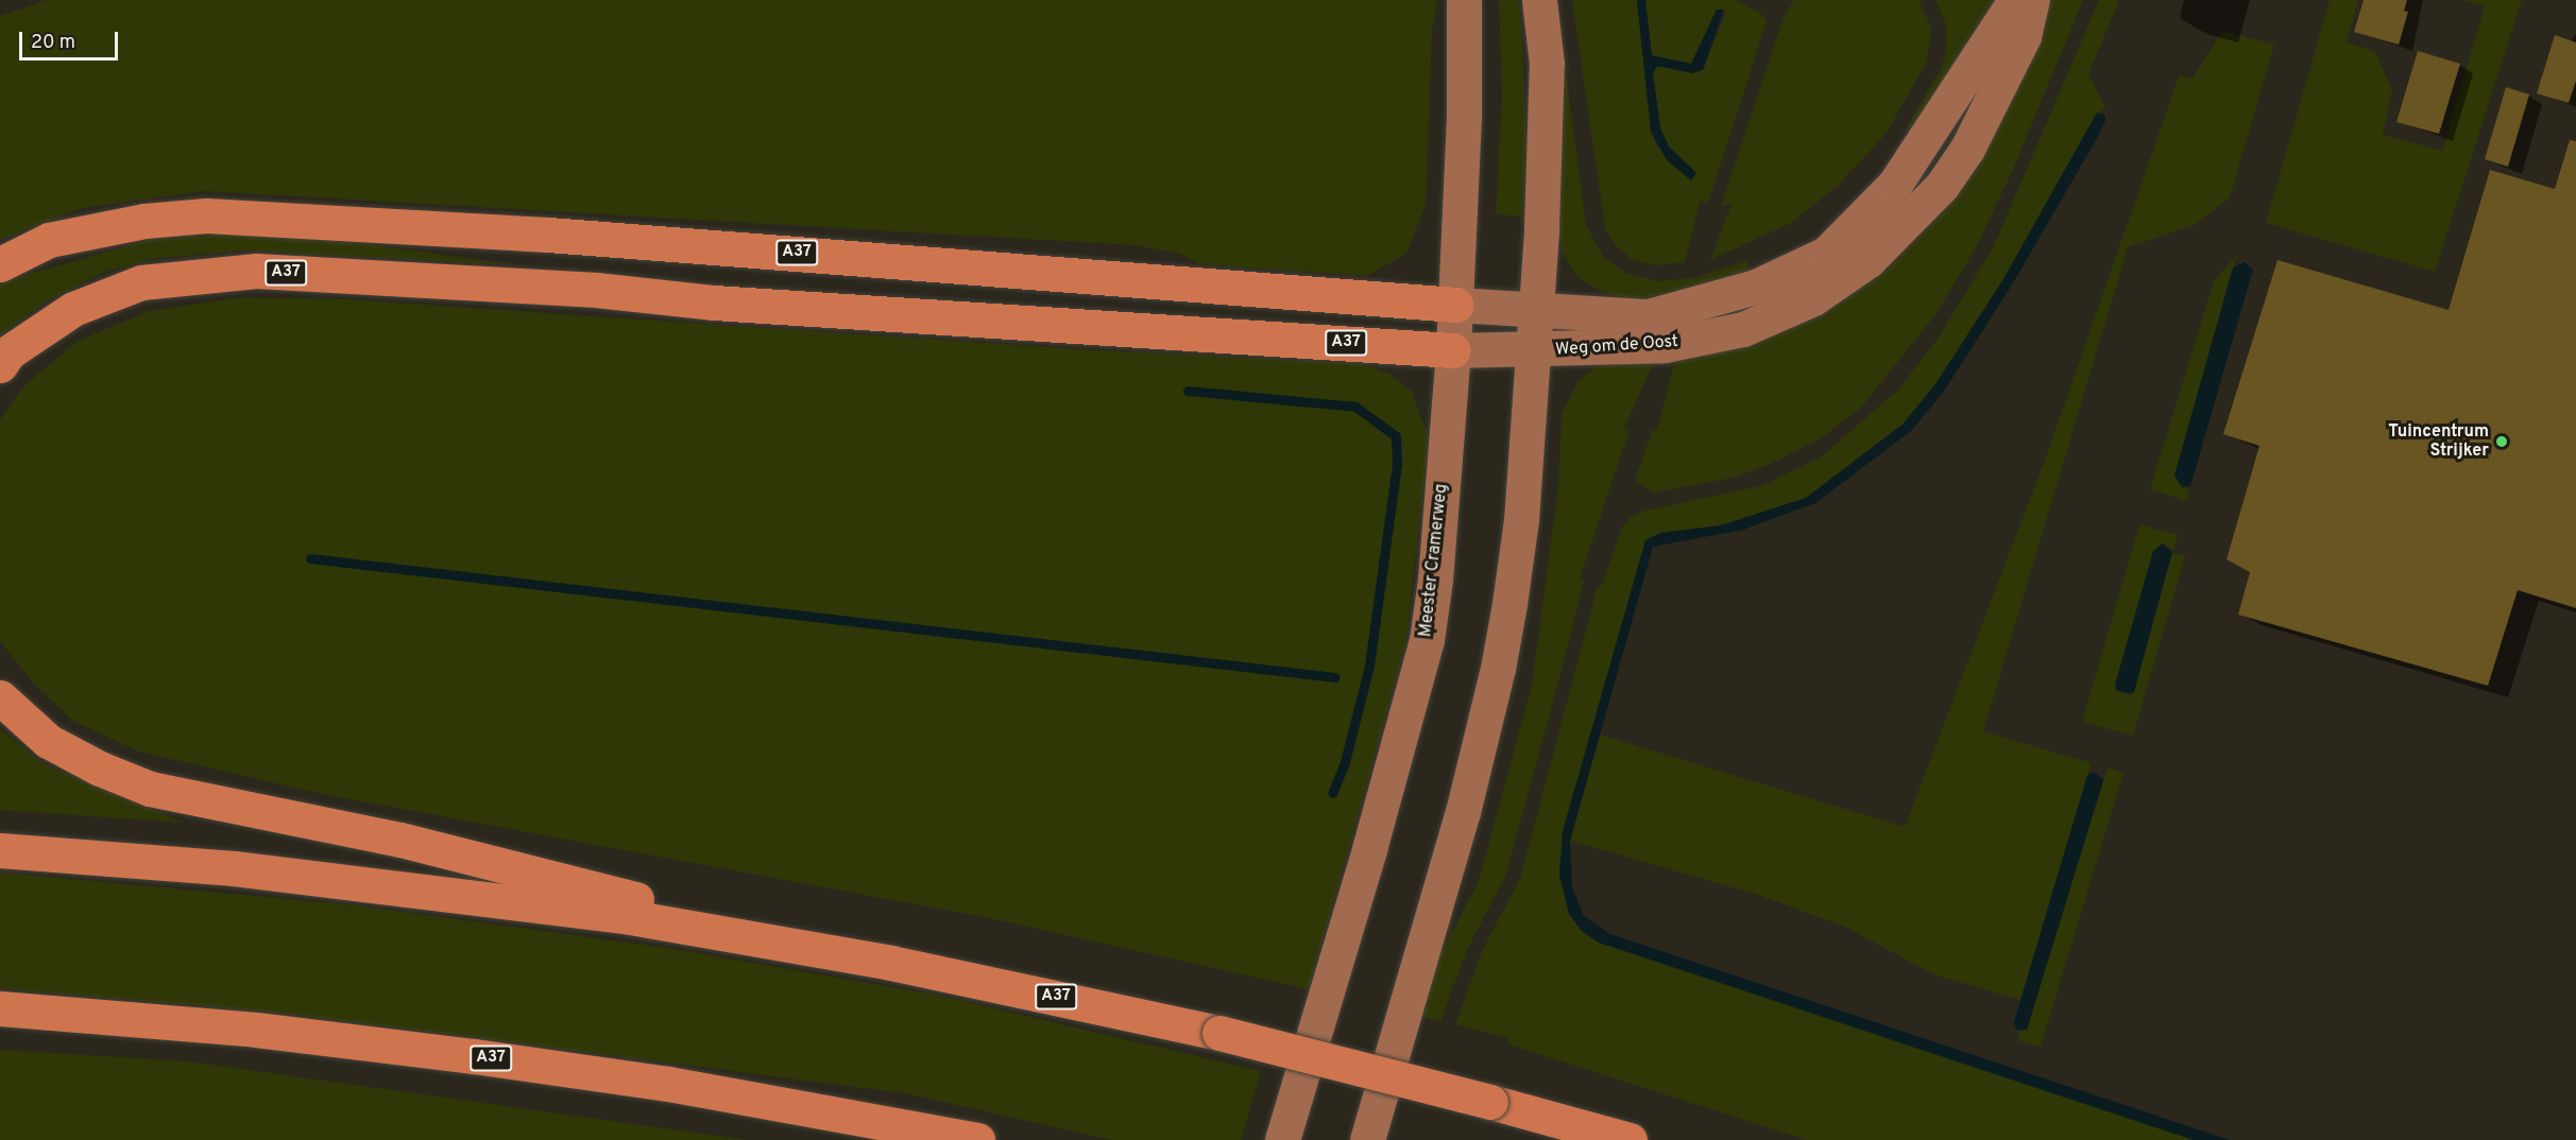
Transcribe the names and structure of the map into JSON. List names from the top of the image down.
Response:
{
  "streets": {
    "highway": ["A37"],
    "main road": ["Weg om de Oost", "Meester Cramerweg"]
  },
  "crossings": [
    ["A37", "Weg om de Oost"],
    ["A37", "Meester Cramerweg"],
    ["Weg om de Oost", "Meester Cramerweg"]
  ],
  "places": ["Tuincentrum Strijker"],
  "scale_bar": "20 m"
}
